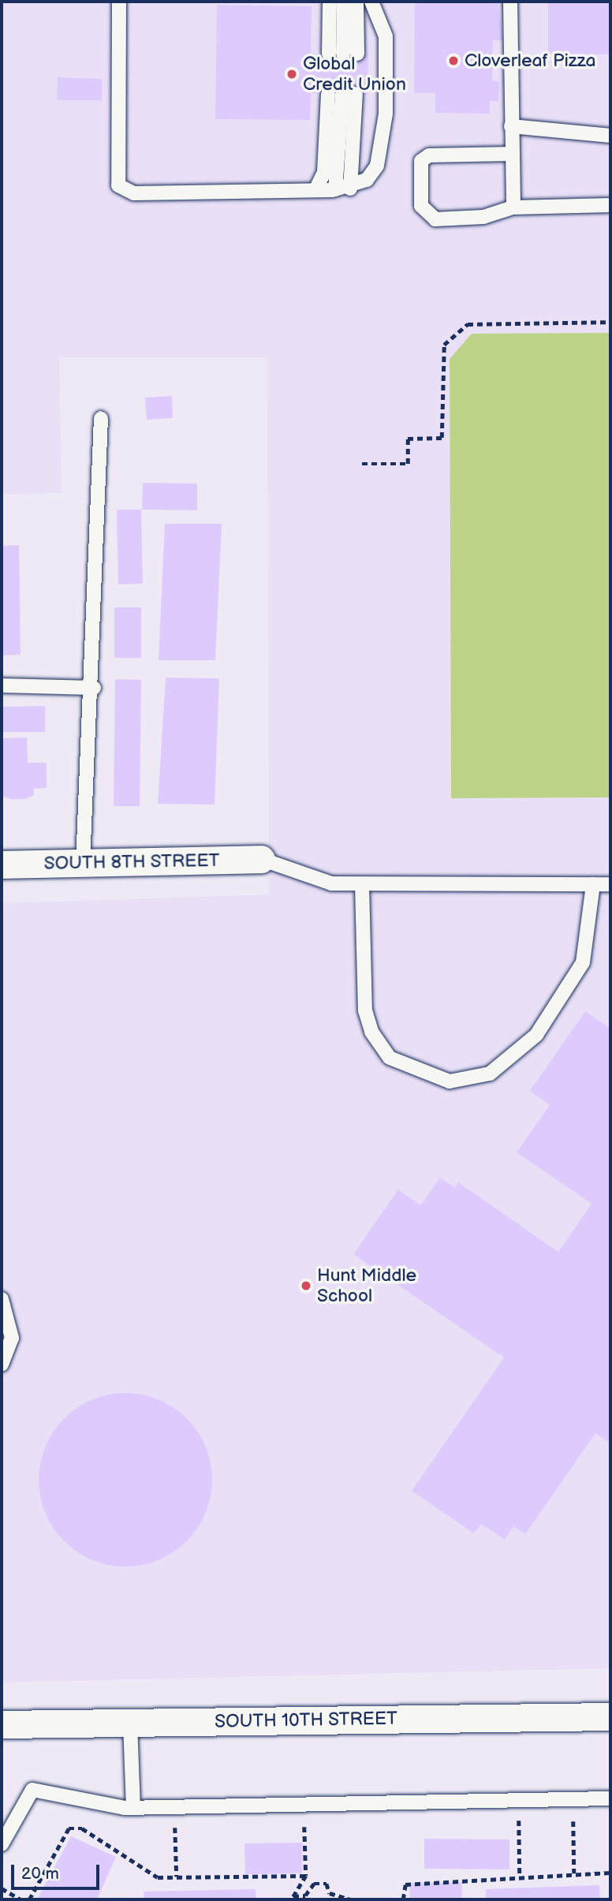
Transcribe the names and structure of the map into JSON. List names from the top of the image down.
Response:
{
  "streets": {
    "street": ["SOUTH 8TH STREET", "SOUTH 10TH STREET"]
  },
  "places": ["Cloverleaf Pizza", "Global Credit Union", "Hunt Middle School"],
  "scale_bar": "20 m"
}
